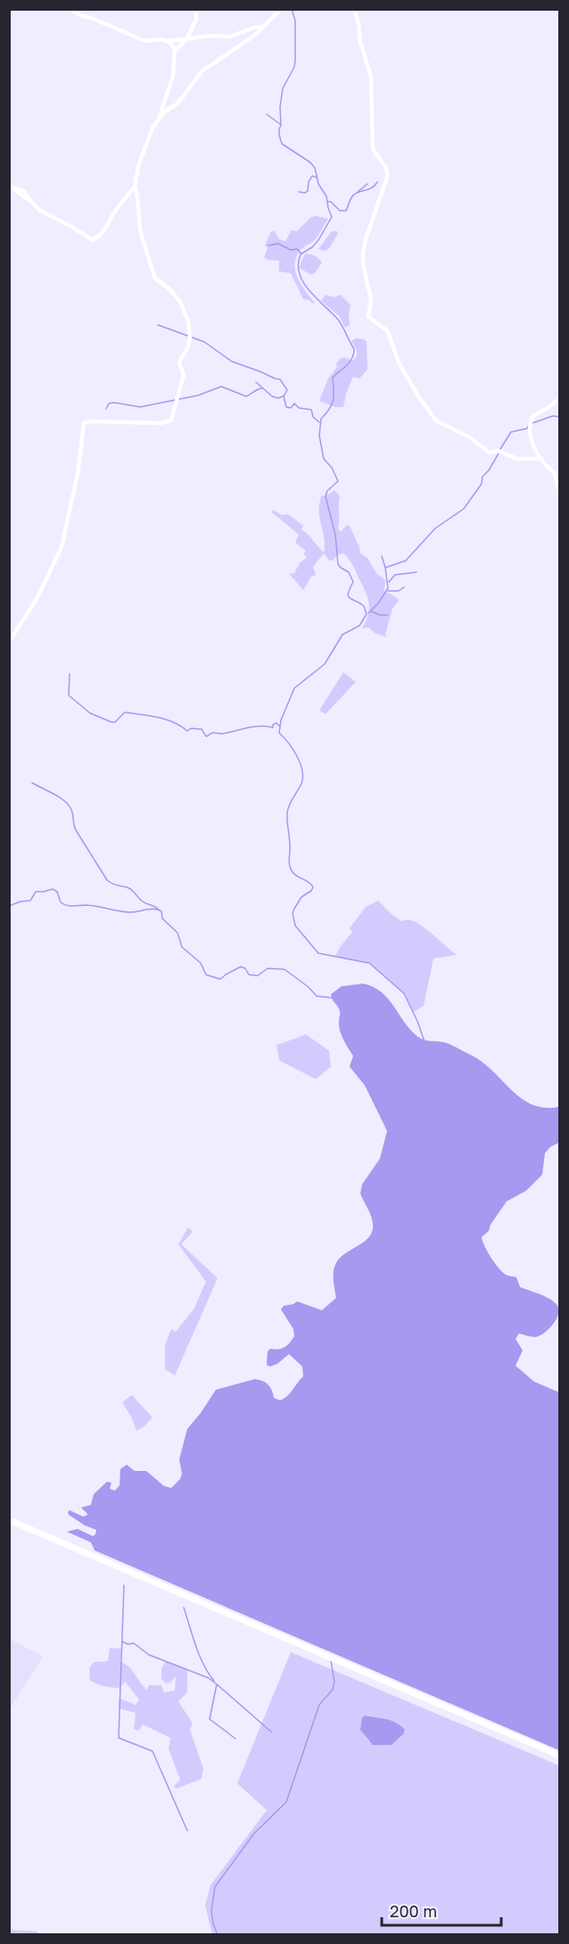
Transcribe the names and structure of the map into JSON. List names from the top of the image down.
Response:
{
  "scale_bar": "200 m"
}
